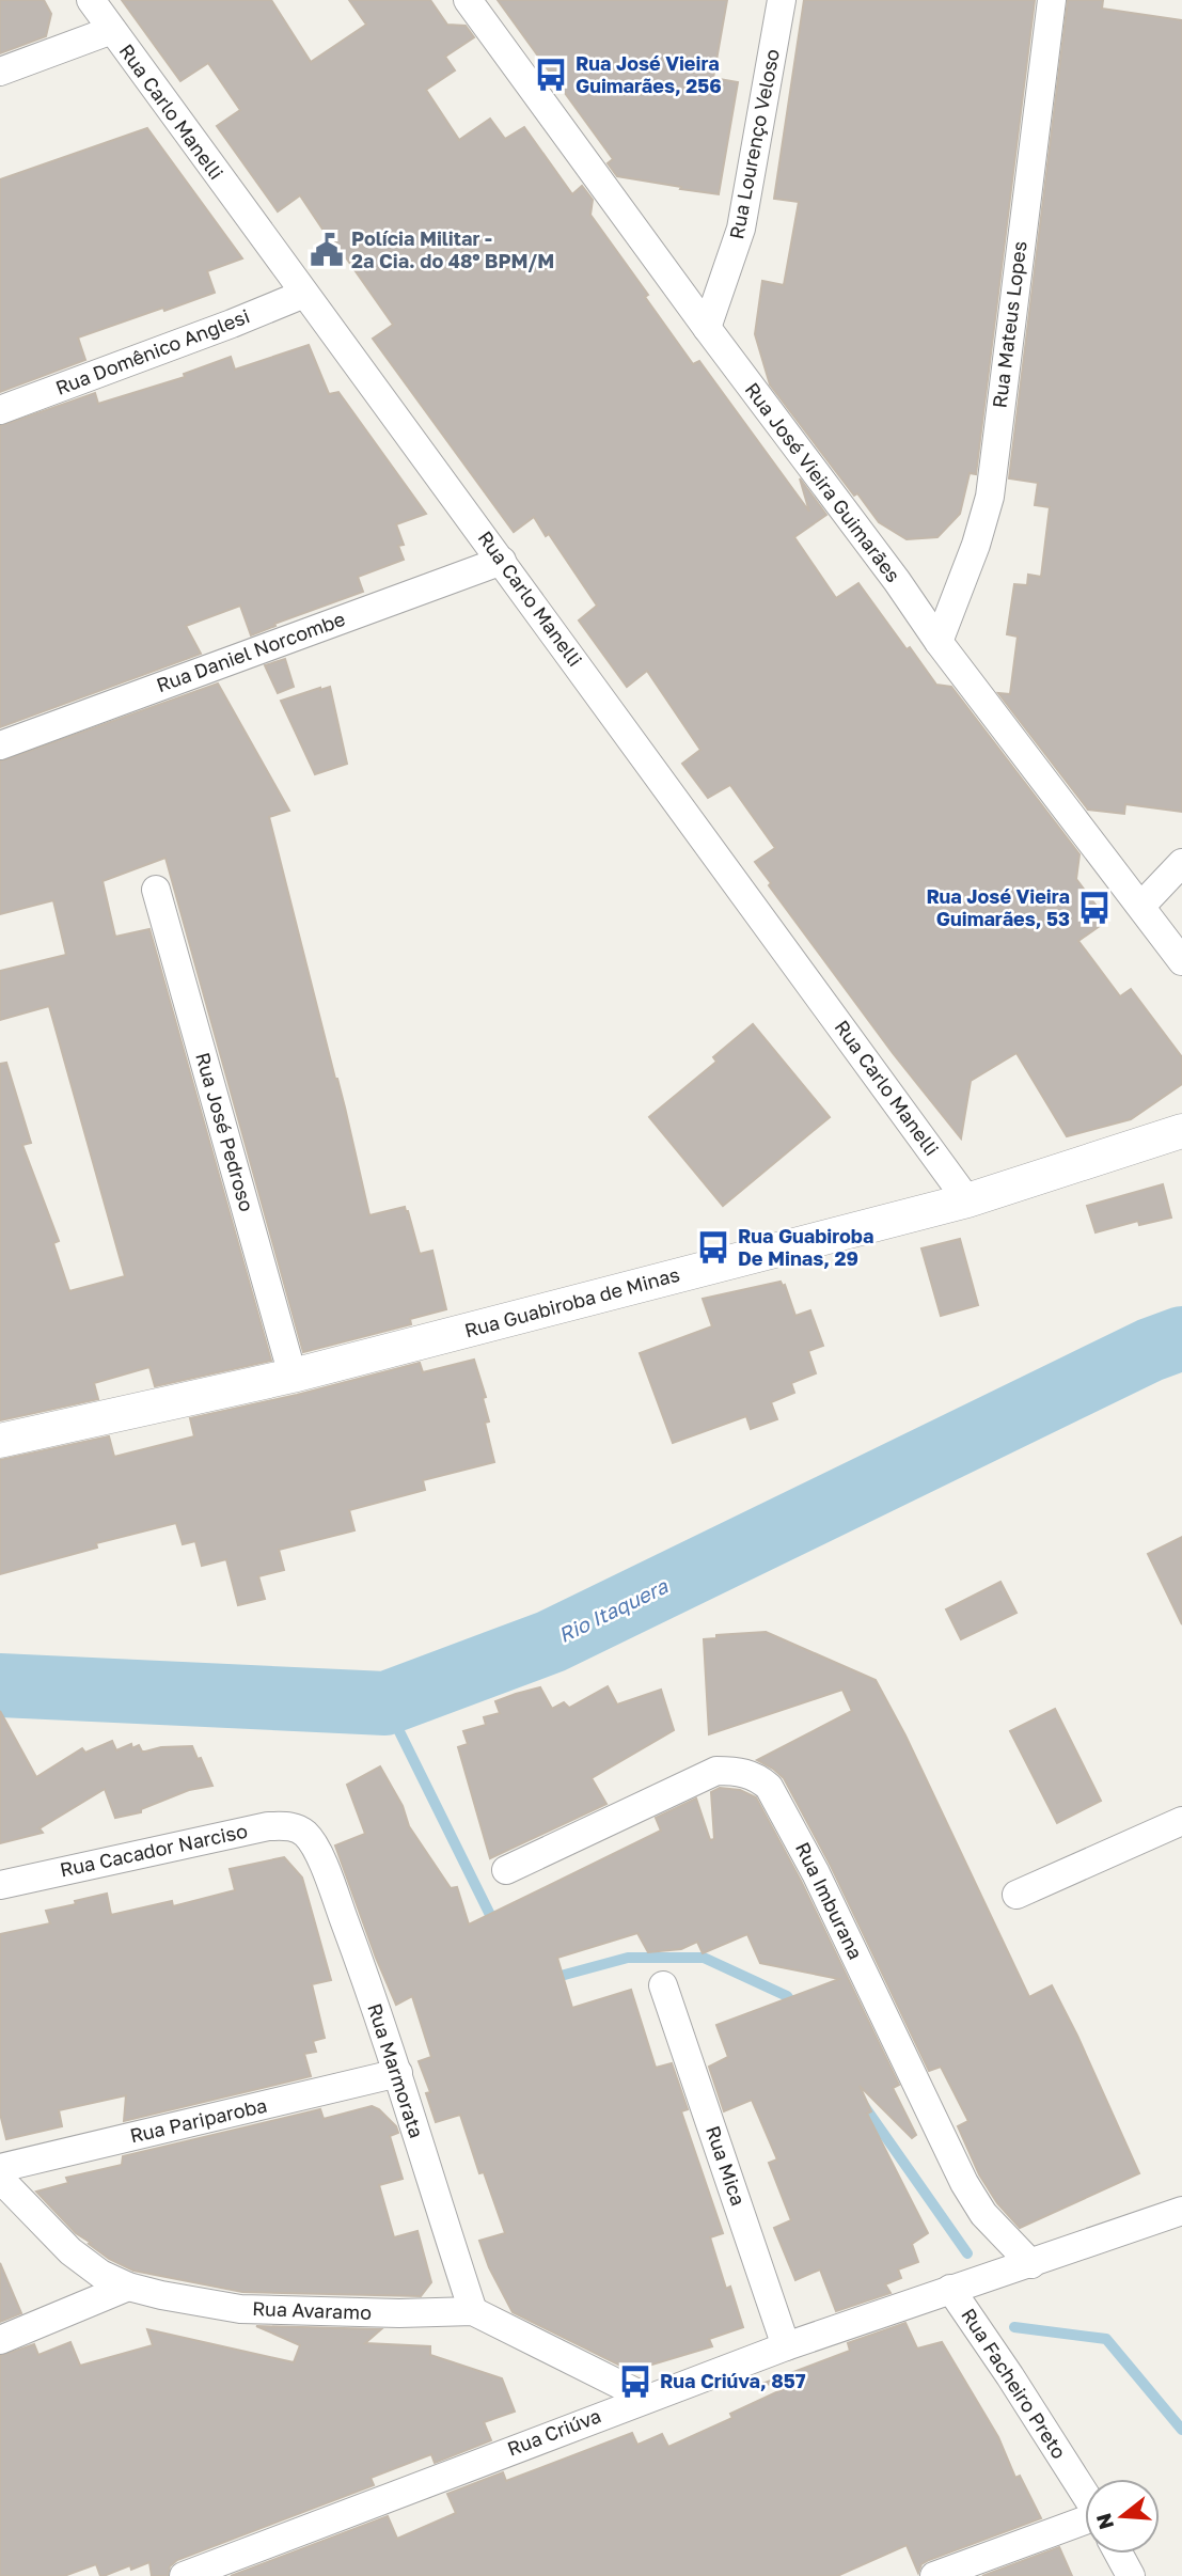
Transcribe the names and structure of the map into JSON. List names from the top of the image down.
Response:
{
  "streets": {
    "street": [
      "Rua Carlo Manelli",
      "Rua Lourenço Veloso",
      "Rua Mateus Lopes",
      "Rua Domênico Anglesi",
      "Rua José Vieira Guimarães",
      "Rua Daniel Norcombe",
      "Rua José Pedroso",
      "Rua Guabiroba de Minas",
      "Rua Cacador Narciso",
      "Rua Imburana",
      "Rua Marmorata",
      "Rua Pariparoba",
      "Rua Mica",
      "Rua Avaramo",
      "Rua Facheiro Preto",
      "Rua Criúva"
    ]
  },
  "crossings": [
    ["Rua Carlo Manelli", "Rua Domênico Anglesi"],
    ["Rua Carlo Manelli", "Rua Daniel Norcombe"],
    ["Rua Carlo Manelli", "Rua Guabiroba de Minas"],
    ["Rua Lourenço Veloso", "Rua José Vieira Guimarães"],
    ["Rua Mateus Lopes", "Rua José Vieira Guimarães"],
    ["Rua José Pedroso", "Rua Guabiroba de Minas"],
    ["Rua Cacador Narciso", "Rua Marmorata"],
    ["Rua Imburana", "Rua Criúva"],
    ["Rua Marmorata", "Rua Pariparoba"],
    ["Rua Marmorata", "Rua Avaramo"],
    ["Rua Mica", "Rua Criúva"],
    ["Rua Avaramo", "Rua Criúva"],
    ["Rua Facheiro Preto", "Rua Criúva"]
  ],
  "water": ["Rio Itaquera"],
  "places": {
    "bus stop": [
      "Rua José Vieira Guimarães, 256",
      "Rua José Vieira Guimarães, 53",
      "Rua Guabiroba De Minas, 29",
      "Rua Criúva, 857"
    ],
    "public building": ["Polícia Militar - 2ª Cia. do 48º BPM/M"]
  },
  "north": "left"
}
